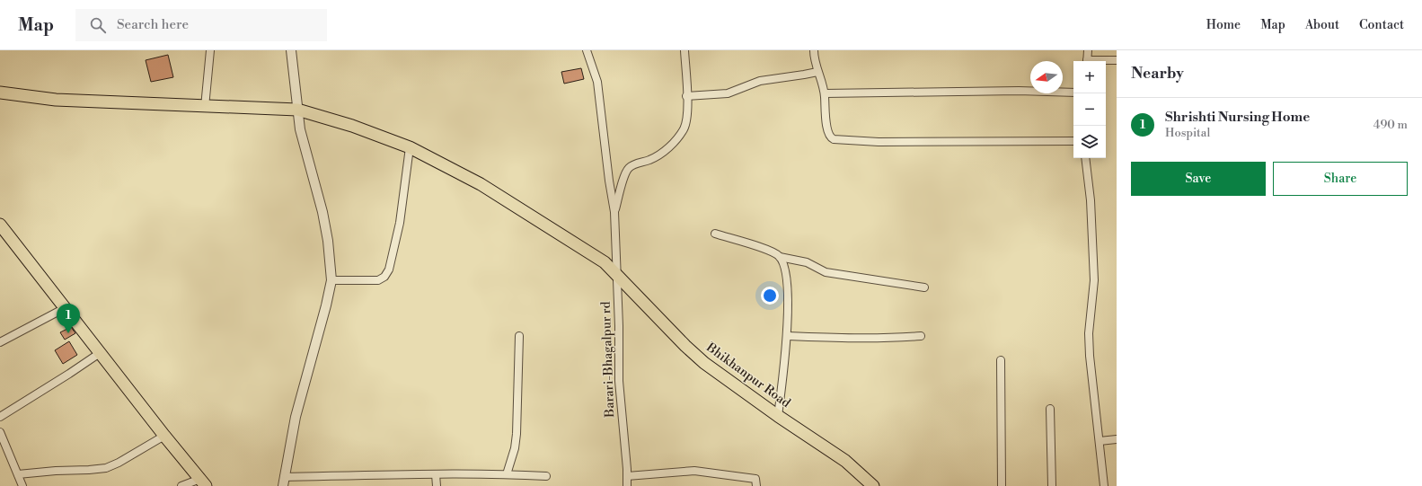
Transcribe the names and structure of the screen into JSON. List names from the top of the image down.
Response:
{
  "streets": {
    "main road": ["Bhikhanpur Road"],
    "street": ["Barari-Bhagalpur rd"]
  },
  "crossings": [
    ["Barari-Bhagalpur rd", "Bhikhanpur Road"]
  ],
  "north": "left",
  "page": {
    "header": "Map",
    "search": "Search here",
    "nav": [
      "Home",
      "Map",
      "About",
      "Contact"
    ],
    "heading": "Nearby",
    "map_buttons": ["+", "−"],
    "list": [
      {
        "mark": "1",
        "name": "Shrishti Nursing Home",
        "note": "Hospital",
        "value": "490 m"
      }
    ],
    "buttons": ["Save", "Share"],
    "pins": "1"
  }
}
